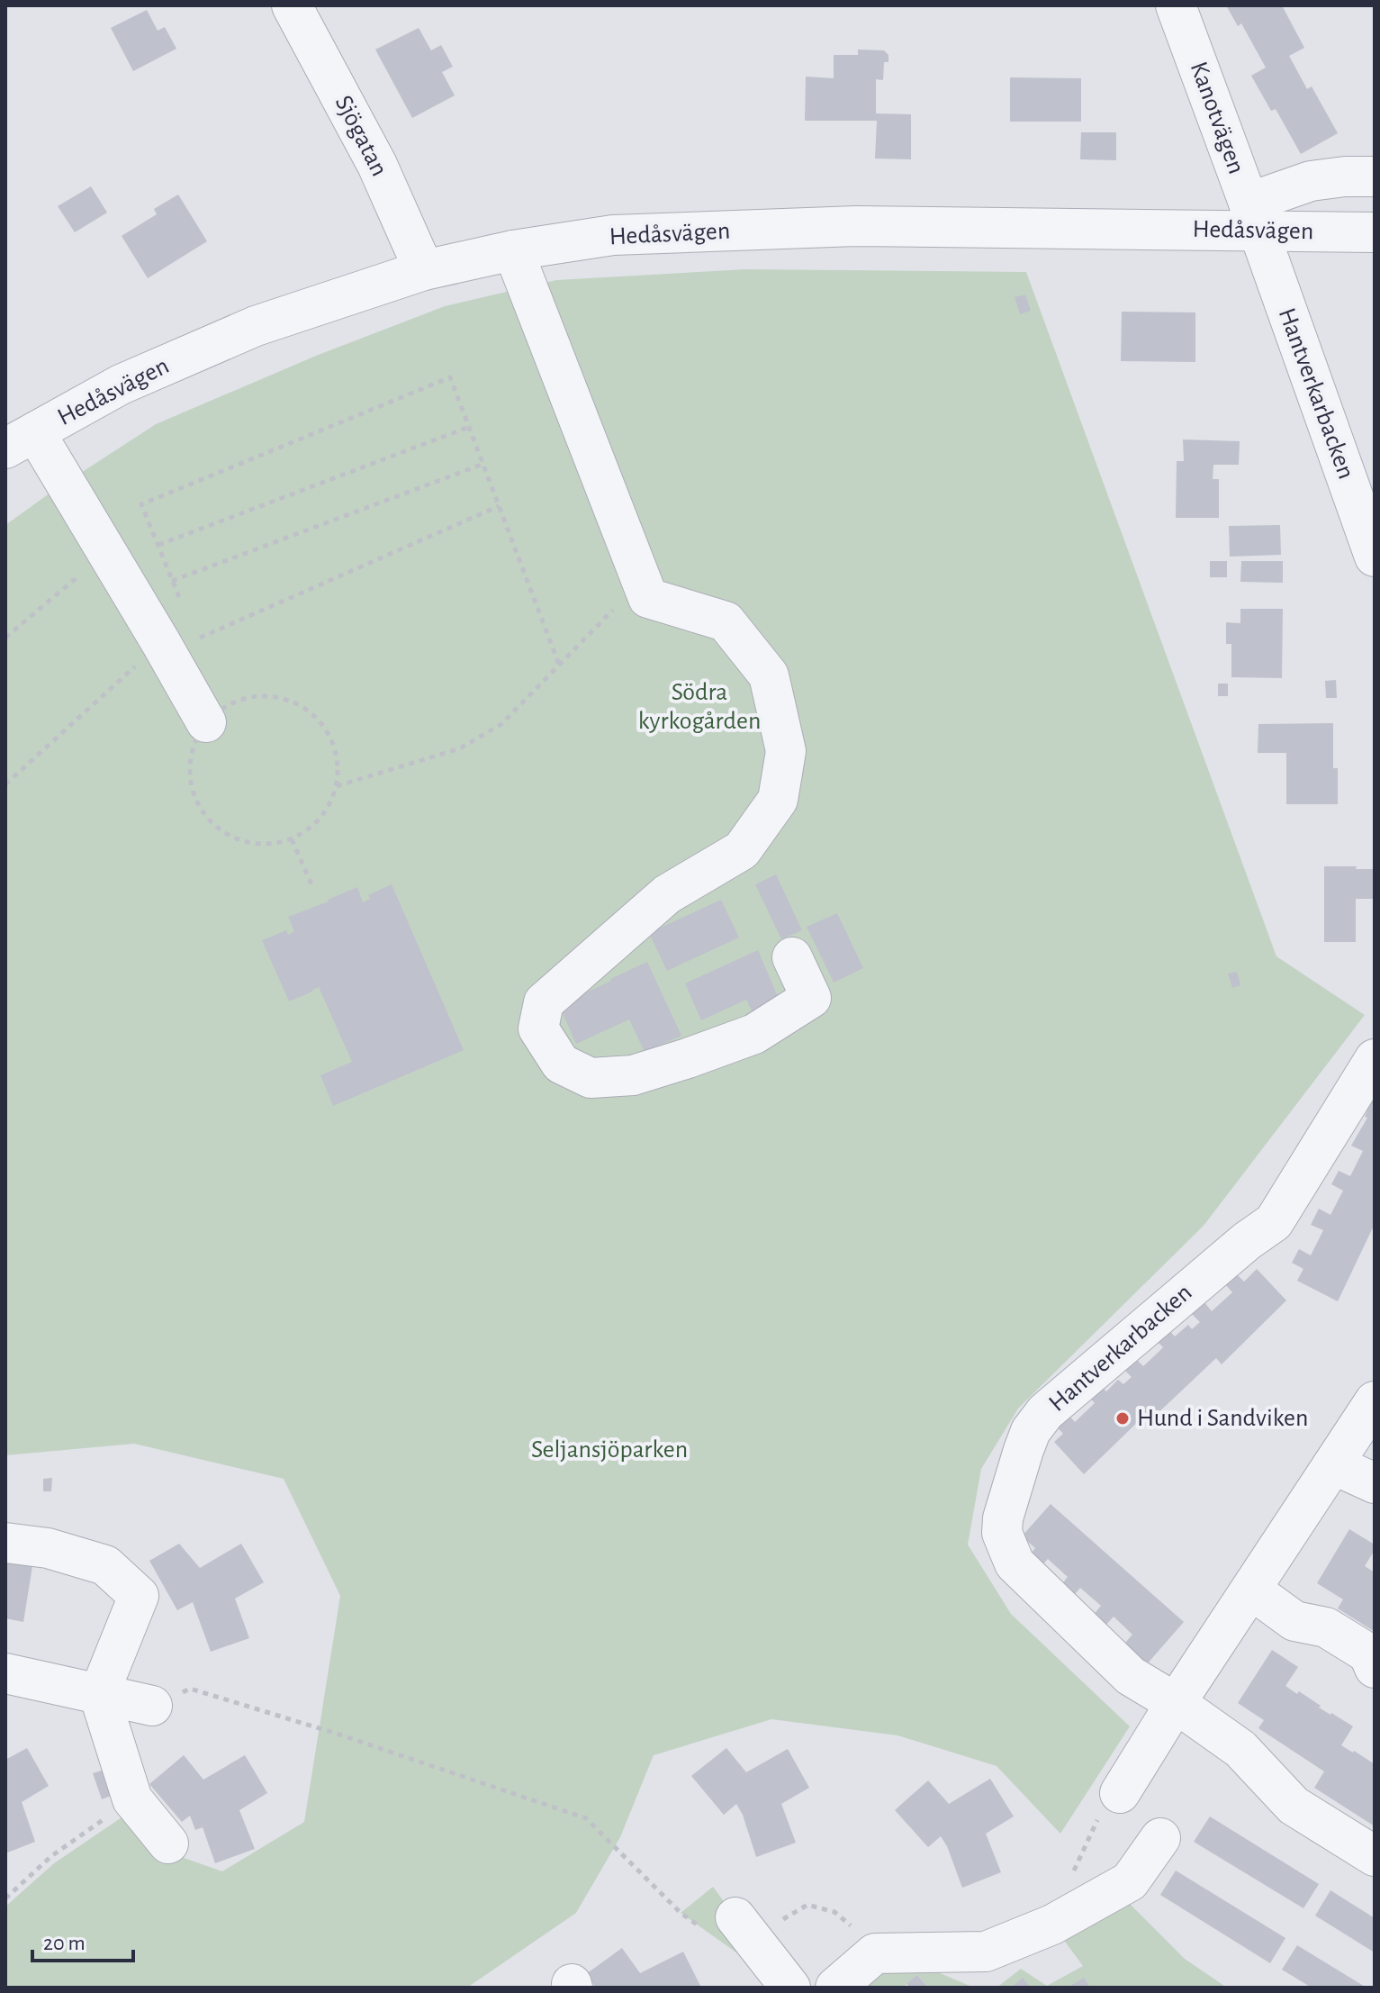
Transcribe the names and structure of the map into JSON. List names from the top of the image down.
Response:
{
  "streets": {
    "street": [
      "Kanotvägen",
      "Sjögatan",
      "Hedåsvägen",
      "Hantverkarbacken"
    ]
  },
  "crossings": [
    ["Kanotvägen", "Hedåsvägen"],
    ["Kanotvägen", "Hantverkarbacken"],
    ["Sjögatan", "Hedåsvägen"],
    ["Hedåsvägen", "Hantverkarbacken"]
  ],
  "parks": ["Södra kyrkogården", "Seljansjöparken"],
  "places": ["Hund i Sandviken"],
  "scale_bar": "20 m"
}
